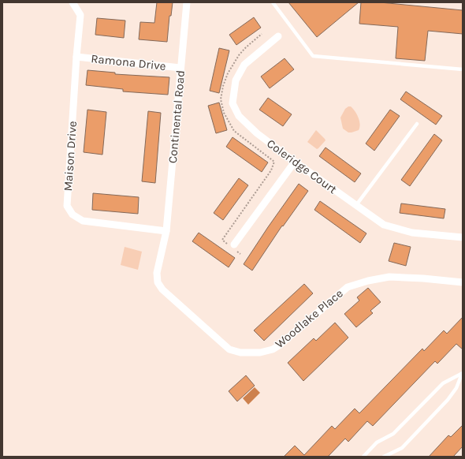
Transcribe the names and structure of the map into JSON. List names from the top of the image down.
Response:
{
  "streets": {
    "street": [
      "Ramona Drive",
      "Continental Road",
      "Maison Drive",
      "Coleridge Court",
      "Woodlake Place"
    ]
  },
  "crossings": [
    ["Ramona Drive", "Continental Road"],
    ["Ramona Drive", "Maison Drive"],
    ["Continental Road", "Maison Drive"],
    ["Continental Road", "Woodlake Place"],
    ["Maison Drive", "Woodlake Place"]
  ]
}
